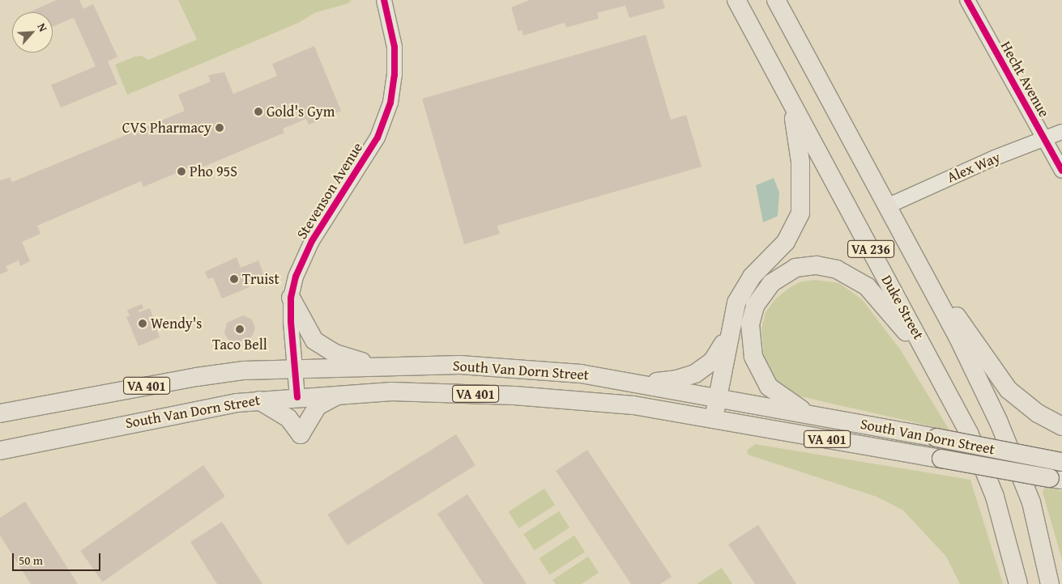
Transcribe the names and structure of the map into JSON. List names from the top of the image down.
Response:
{
  "streets": {
    "main road": [
      "VA 236",
      "Duke Street",
      "South Van Dorn Street",
      "VA 401"
    ],
    "street": ["Hecht Avenue", "Alex Way", "Stevenson Avenue"]
  },
  "crossings": [
    ["Hecht Avenue", "Alex Way"],
    ["Alex Way", "VA 236"],
    ["Stevenson Avenue", "South Van Dorn Street"]
  ],
  "places": [
    "Gold's Gym",
    "CVS Pharmacy",
    "Pho 95S",
    "Truist",
    "Wendy's",
    "Taco Bell"
  ],
  "scale_bar": "50 m",
  "north": "top right"
}
